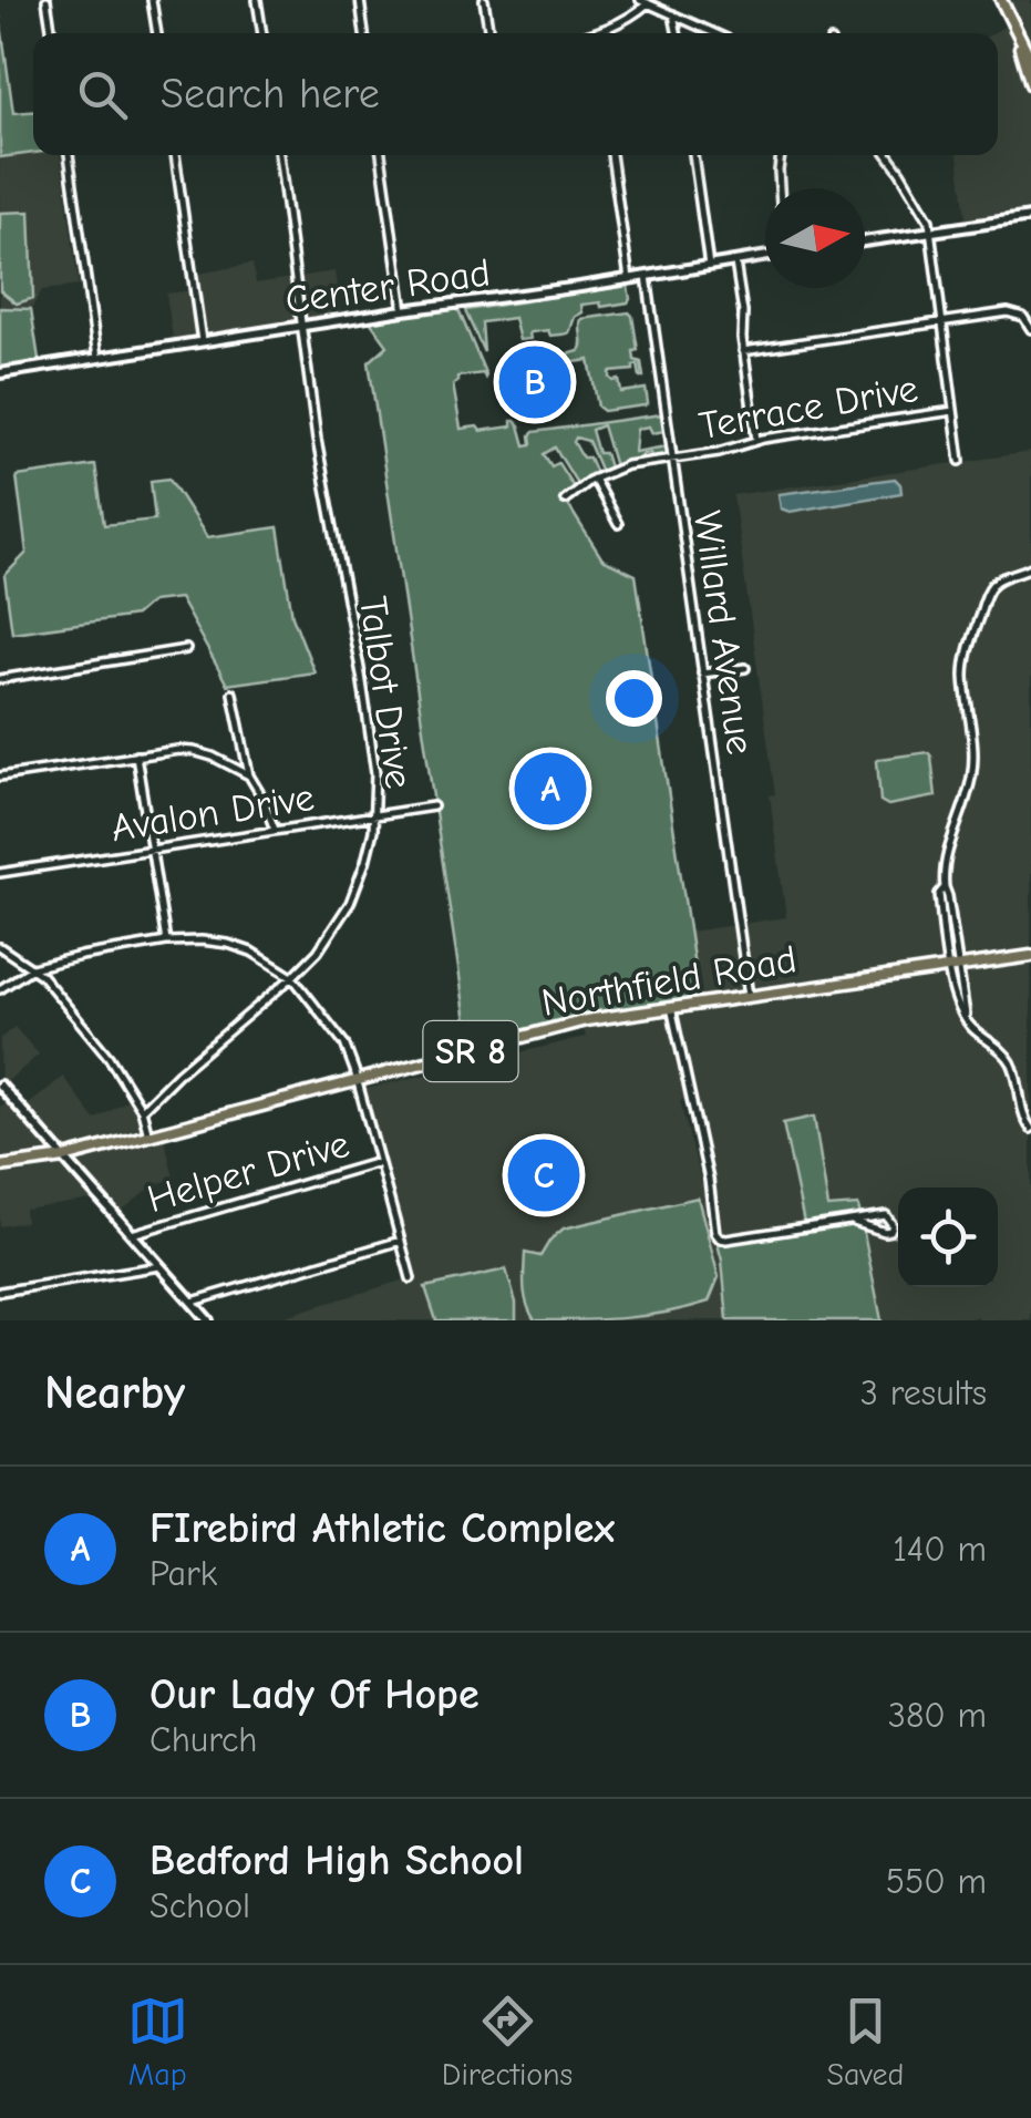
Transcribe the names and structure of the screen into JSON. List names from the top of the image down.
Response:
{
  "streets": {
    "main road": ["Center Road", "Northfield Road", "SR 8"],
    "street": [
      "Terrace Drive",
      "Willard Avenue",
      "Talbot Drive",
      "Avalon Drive",
      "Helper Drive"
    ]
  },
  "crossings": [
    ["Center Road", "Willard Avenue"],
    ["Center Road", "Talbot Drive"],
    ["Terrace Drive", "Willard Avenue"],
    ["Willard Avenue", "Northfield Road"],
    ["Talbot Drive", "Avalon Drive"]
  ],
  "north": "right",
  "page": {
    "search": "Search here",
    "pins": ["B", "A", "C"],
    "heading": ["Nearby", "3 results"],
    "list": [
      {
        "mark": "A",
        "name": "FIrebird Athletic Complex",
        "note": "Park",
        "value": "140 m"
      },
      {
        "mark": "B",
        "name": "Our Lady Of Hope",
        "note": "Church",
        "value": "380 m"
      },
      {
        "mark": "C",
        "name": "Bedford High School",
        "note": "School",
        "value": "550 m"
      }
    ],
    "nav": ["Map", "Directions", "Saved"]
  }
}
